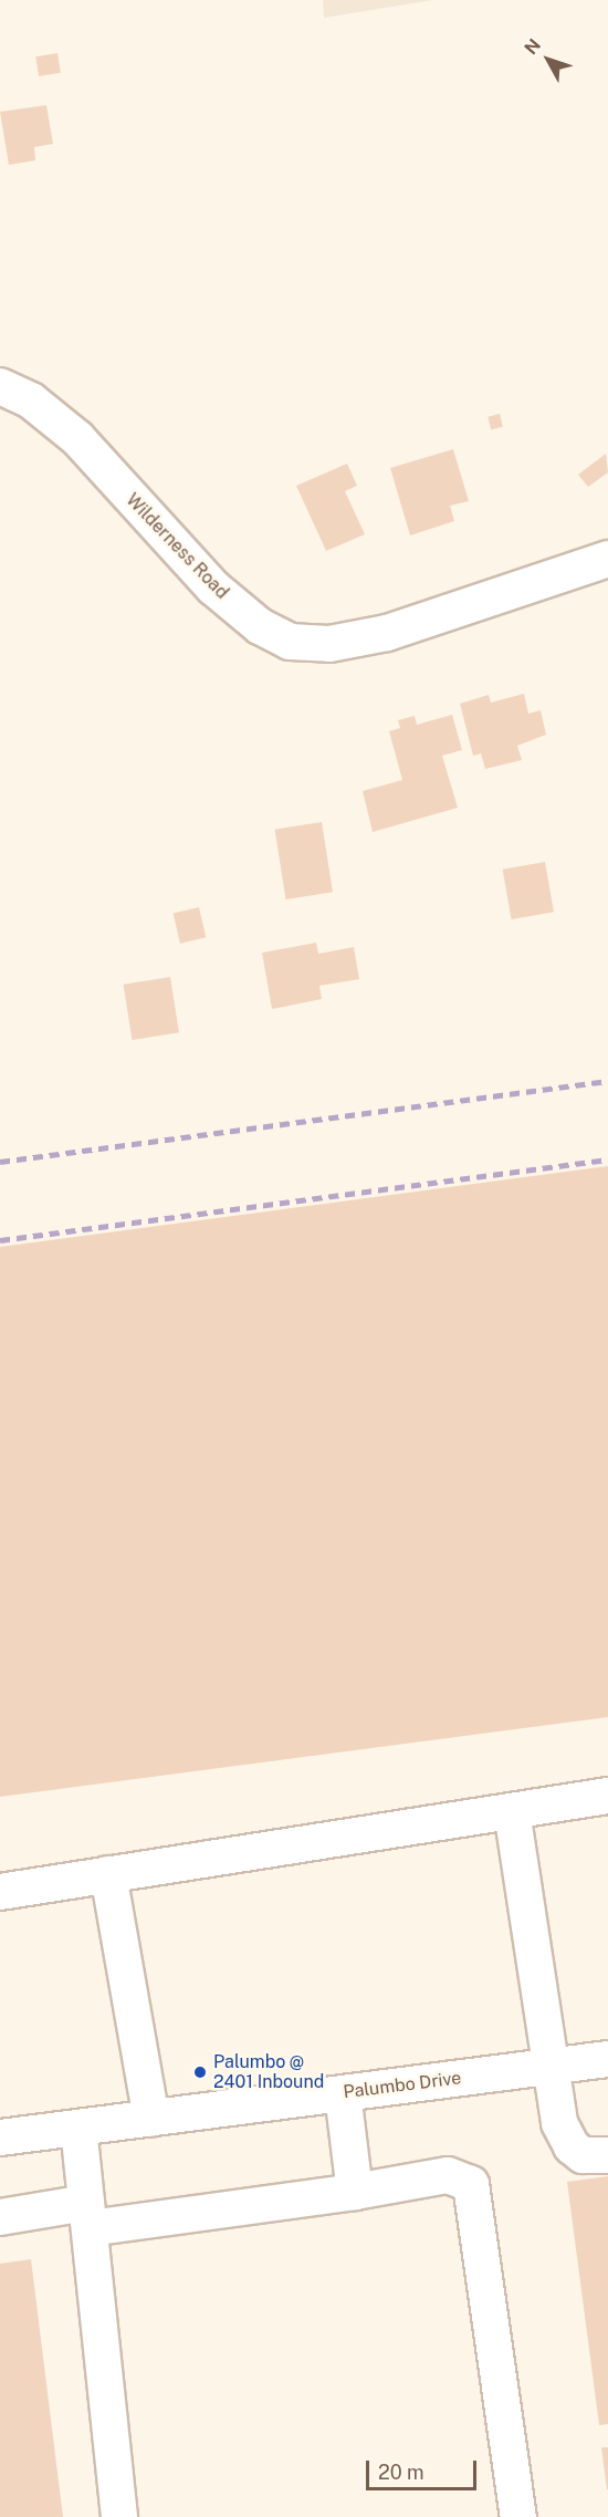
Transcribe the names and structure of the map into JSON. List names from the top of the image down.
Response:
{
  "streets": {
    "street": ["Wilderness Road", "Palumbo Drive"]
  },
  "places": ["Palumbo @ 2401 Inbound"],
  "scale_bar": "20 m",
  "north": "top left"
}
